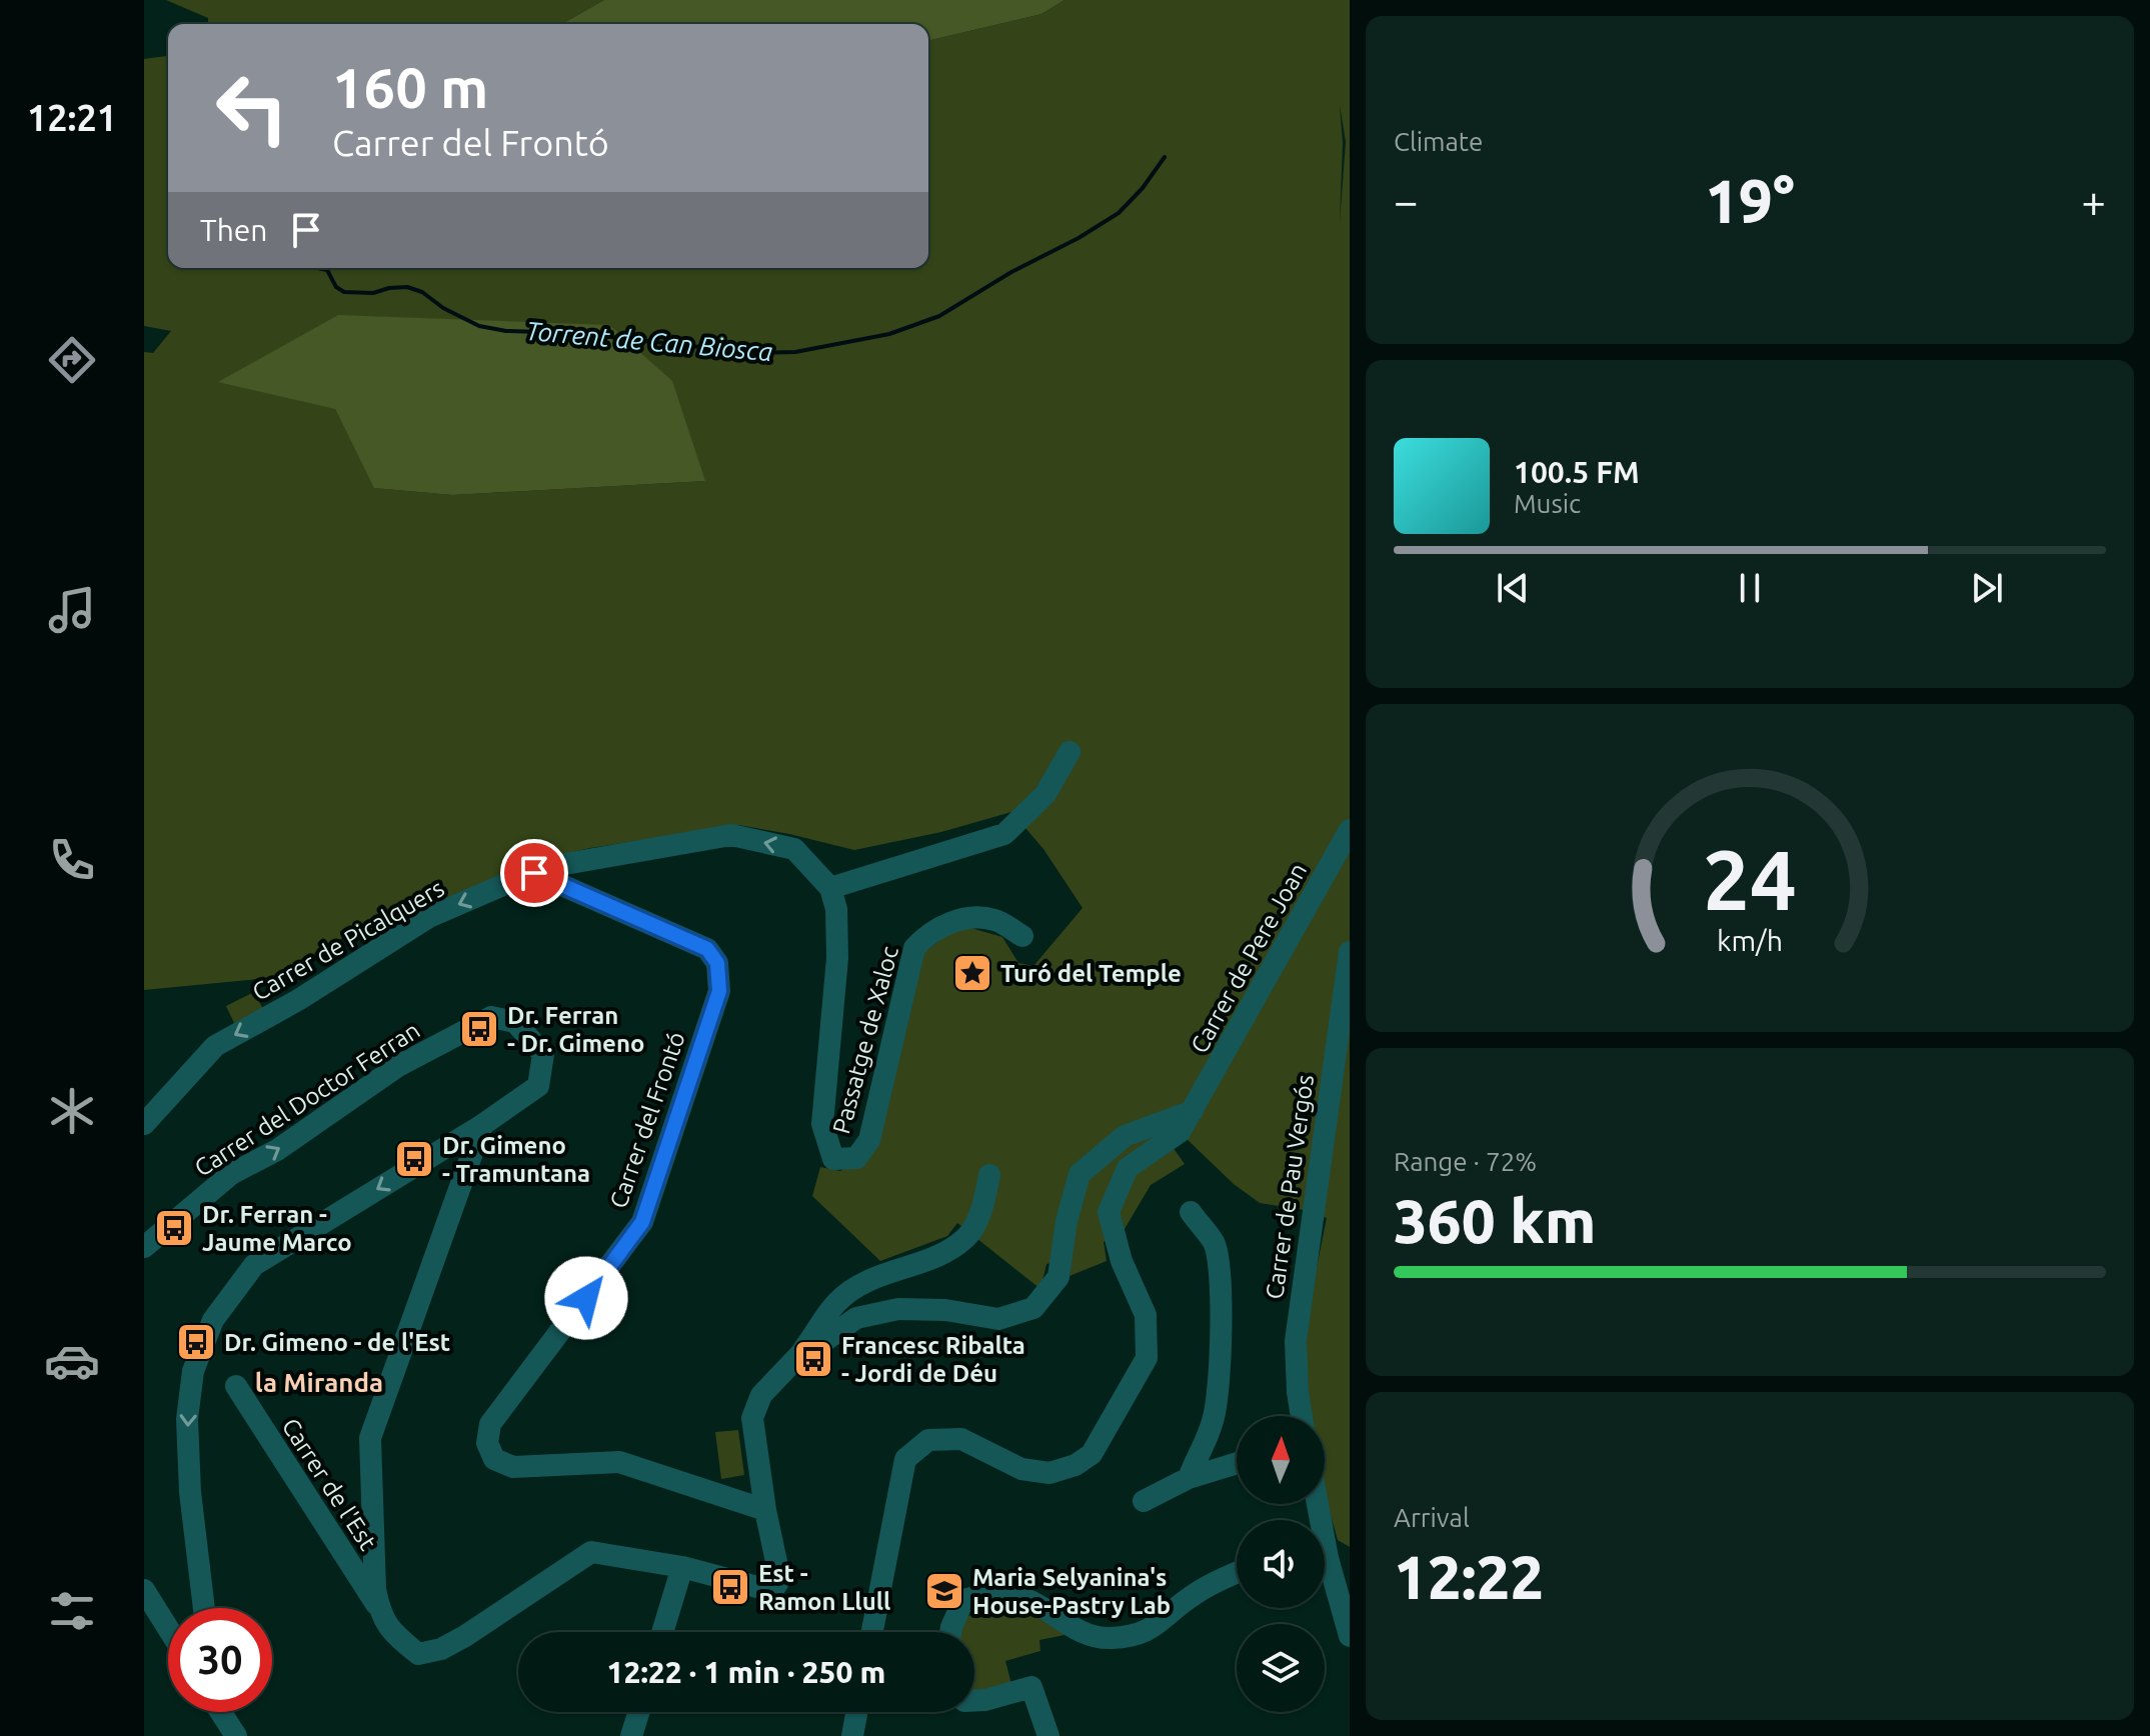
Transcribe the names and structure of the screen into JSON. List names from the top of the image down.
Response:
{
  "streets": {
    "street": [
      "Carrer de Picalquers",
      "Carrer de Pere Joan",
      "Passatge de Xaloc",
      "Carrer del Doctor Ferran",
      "Carrer del Frontó",
      "Carrer de Pau Vergós",
      "Carrer de l'Est"
    ]
  },
  "crossings": [
    ["Carrer de Picalquers", "Passatge de Xaloc"],
    ["Carrer de Picalquers", "Carrer del Frontó"]
  ],
  "one_way": ["Carrer de Picalquers"],
  "districts": ["la Miranda"],
  "water": ["Torrent de Can Biosca"],
  "places": {
    "place": ["Turó del Temple"],
    "bus stop": [
      "Dr. Ferran - Dr. Gimeno",
      "Dr. Gimeno - Tramuntana",
      "Dr. Ferran - Jaume Marco",
      "Dr. Gimeno - de l'Est",
      "Francesc Ribalta - Jordi de Déu",
      "Est - Ramon Llull"
    ],
    "school or university": ["Maria Selyanina's House-Pastry Lab"]
  },
  "north": "top",
  "page": {
    "tabs": "12:21",
    "tile": [
      "Climate",
      ["Range · 72%", "360 km"],
      ["Arrival", "12:22"]
    ],
    "turn": ["160 m", "Carrer del Frontó"],
    "heat": ["−", "19°", "+"],
    "then": "Then",
    "song": ["100.5 FM", "Music"],
    "limit": "30",
    "trip": "12:22 · 1 min · 250 m",
    "gauge": ["24", "km/h"]
  }
}
